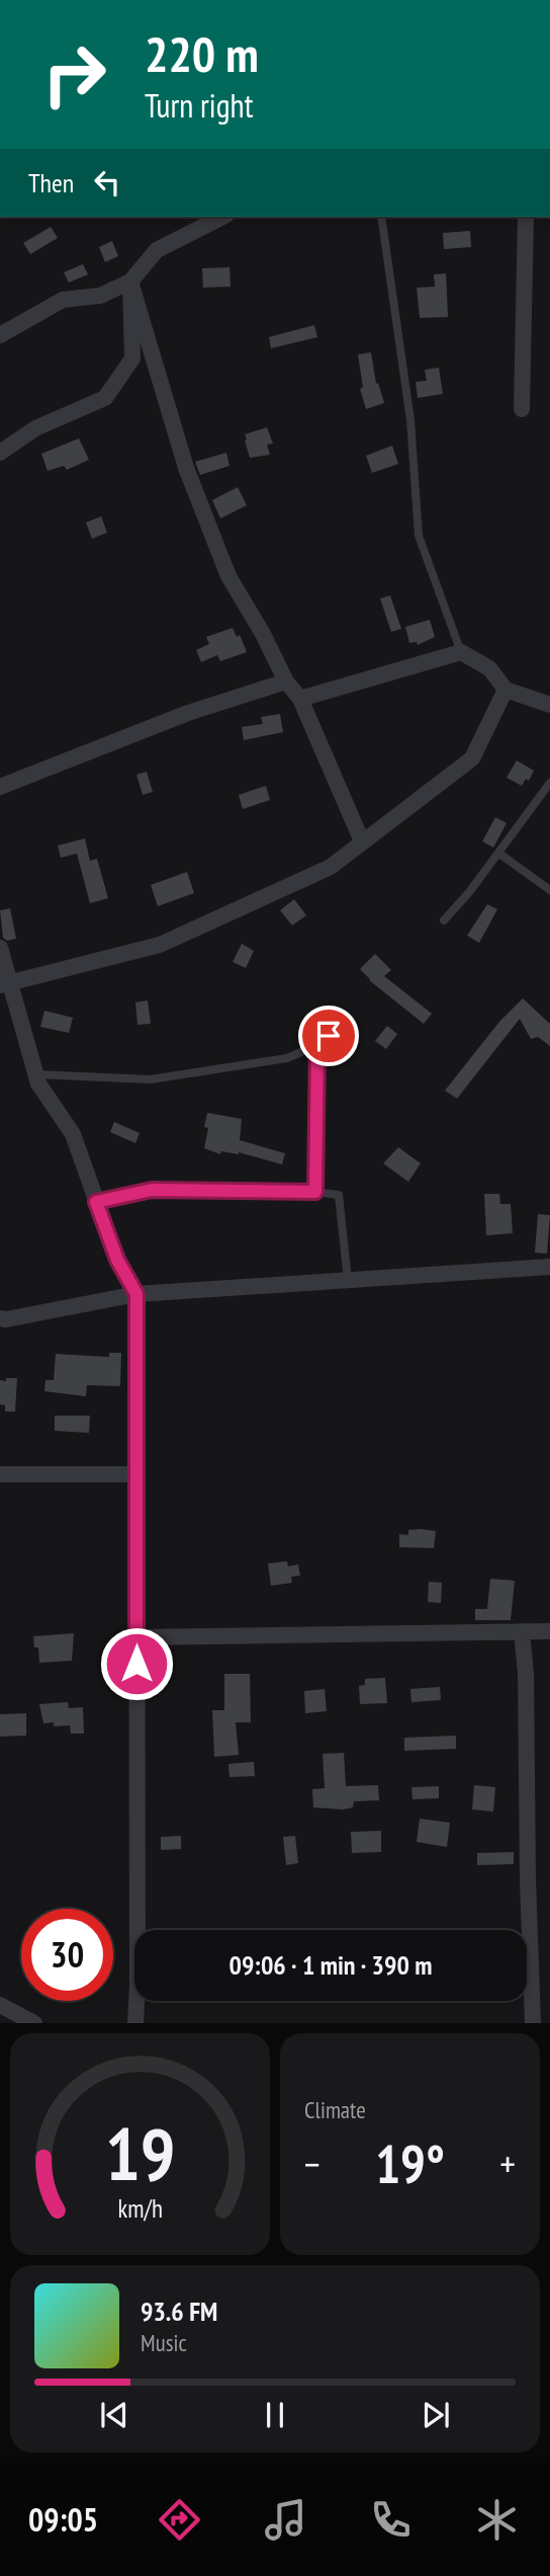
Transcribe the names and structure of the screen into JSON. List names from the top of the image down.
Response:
{
  "page": {
    "turn": ["220 m", "Turn right"],
    "then": "Then",
    "limit": "30",
    "trip": "09:06 · 1 min · 390 m",
    "tile": "Climate",
    "heat": ["−", "19°", "+"],
    "song": ["93.6 FM", "Music"],
    "tabs": "09:05",
    "gauge": ["19", "km/h"]
  }
}
